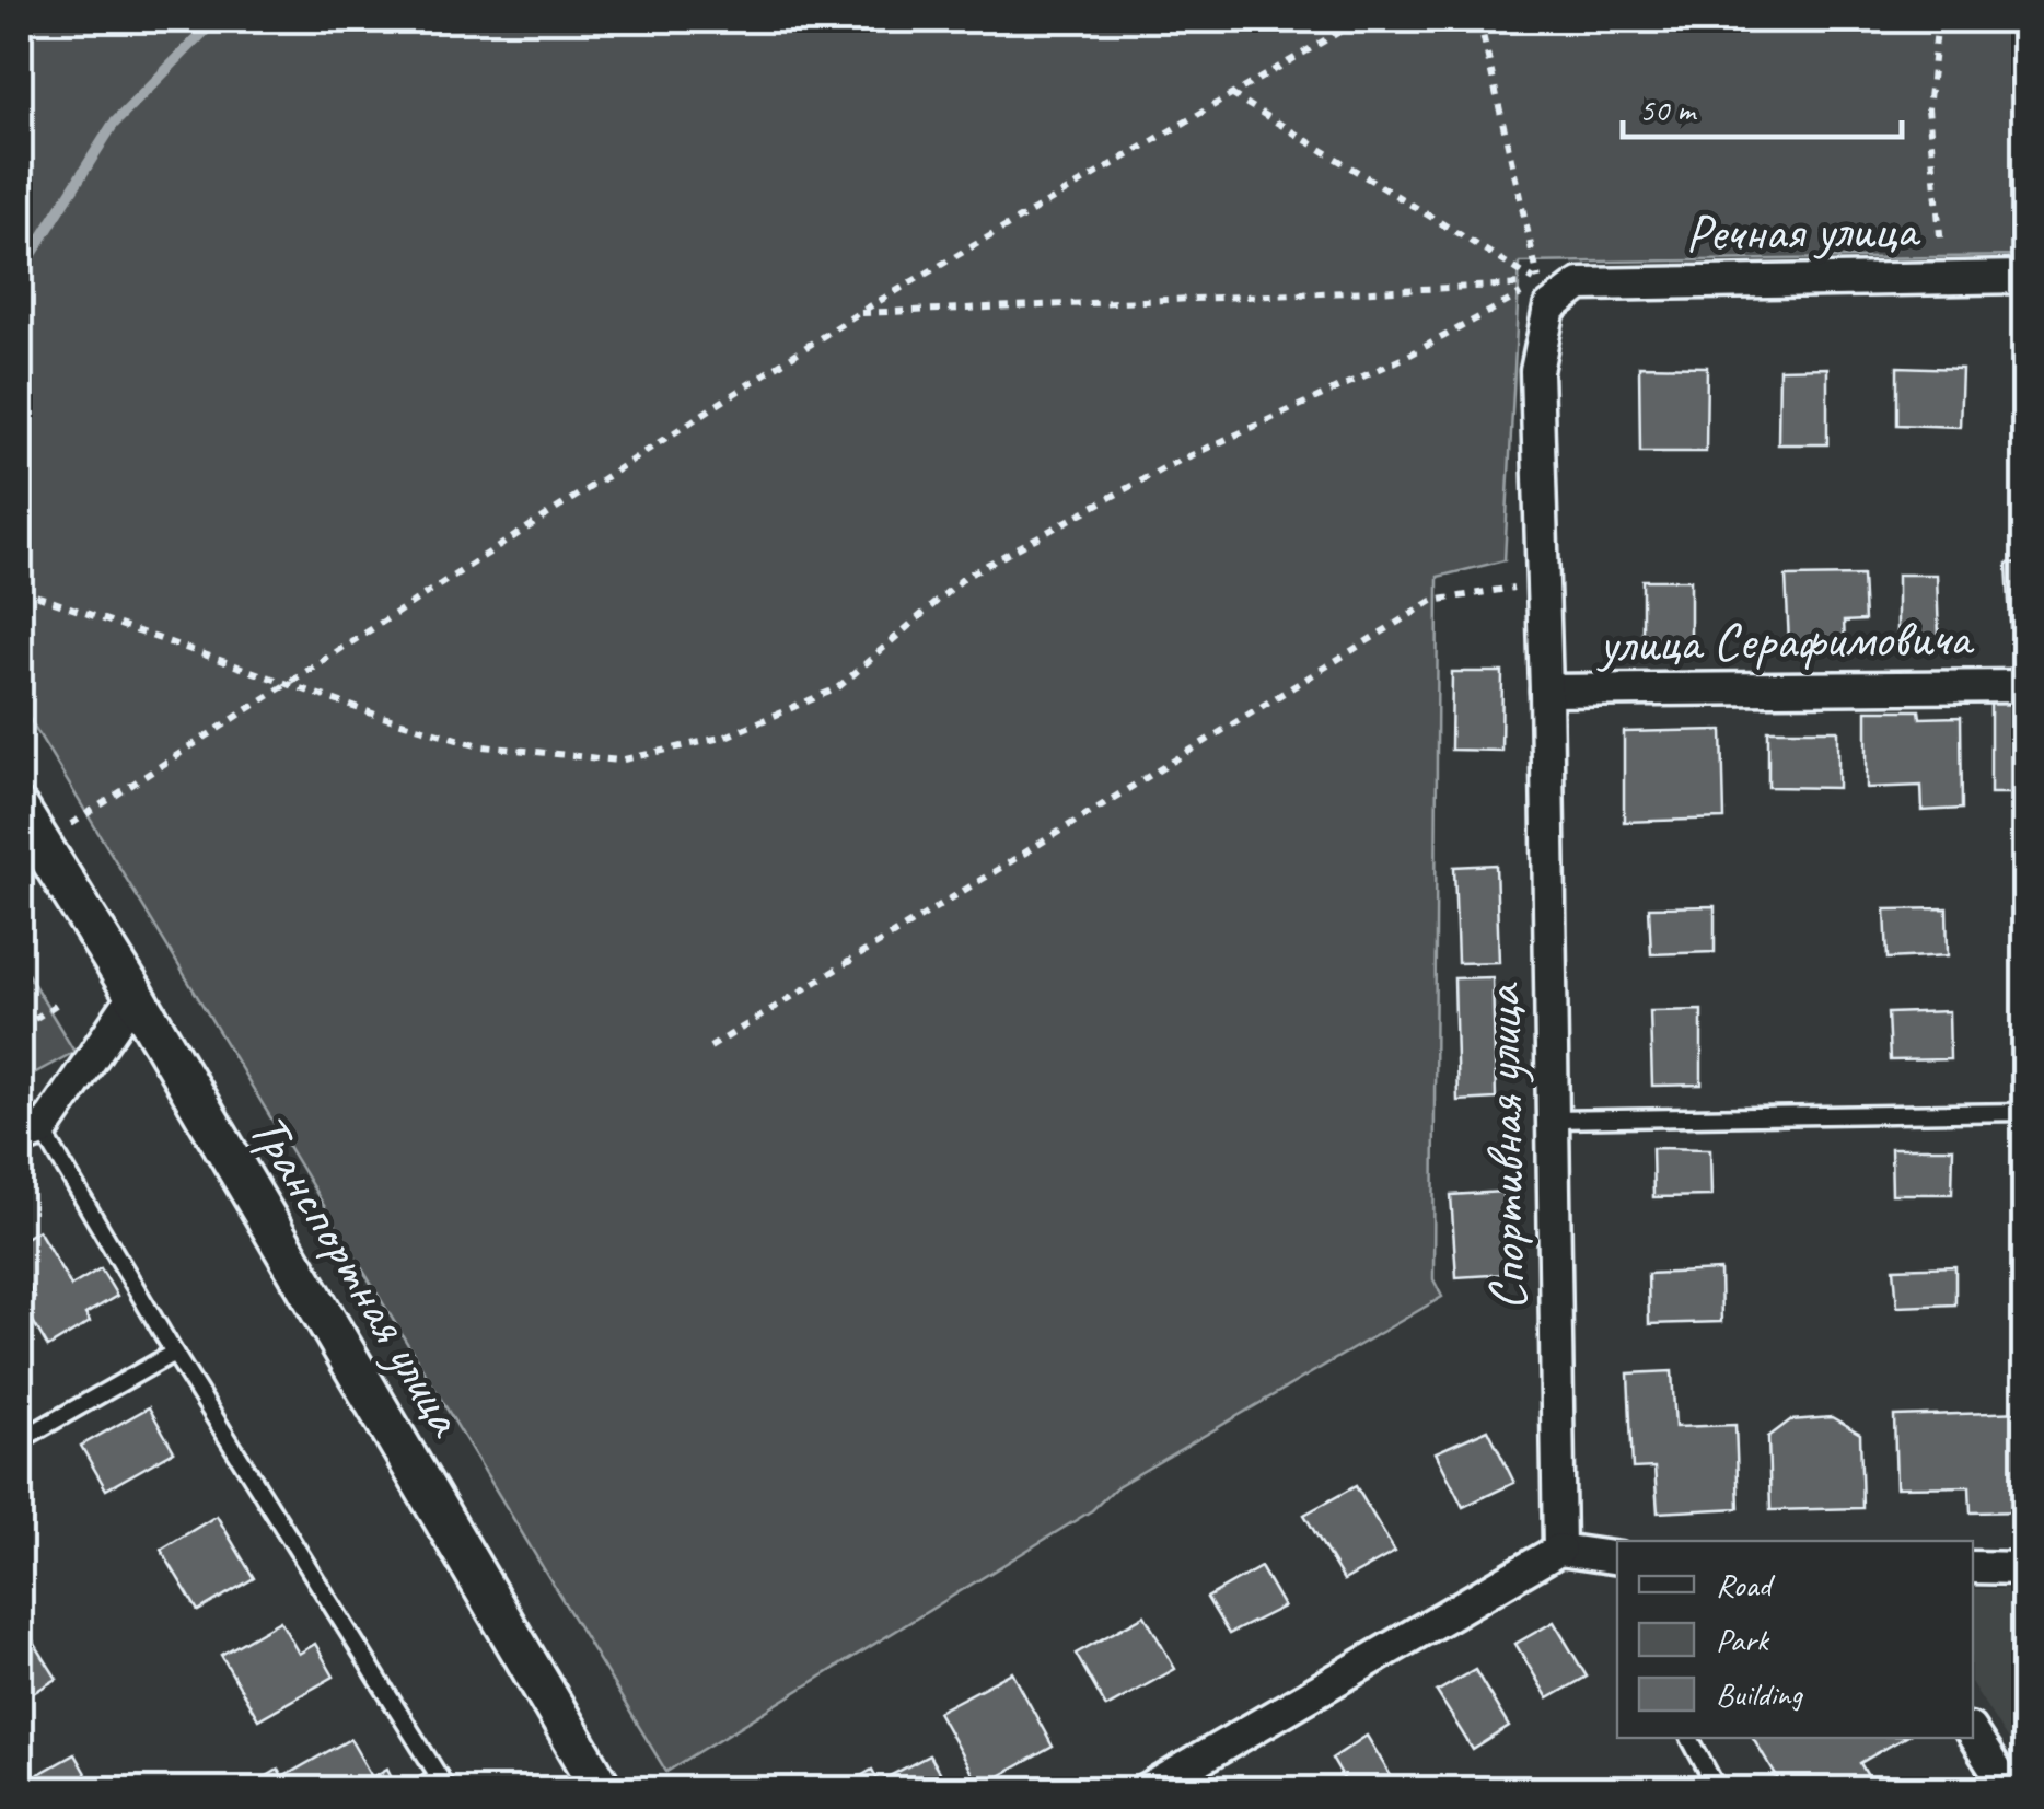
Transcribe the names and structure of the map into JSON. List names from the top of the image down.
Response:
{
  "streets": {
    "street": [
      "Речная улица",
      "улица Серафимовича",
      "Спортивная улица",
      "Транспортная улица"
    ]
  },
  "crossings": [
    ["Речная улица", "Спортивная улица"],
    ["улица Серафимовича", "Спортивная улица"]
  ],
  "legend": ["Road", "Park", "Building"],
  "scale_bar": "50 m"
}
